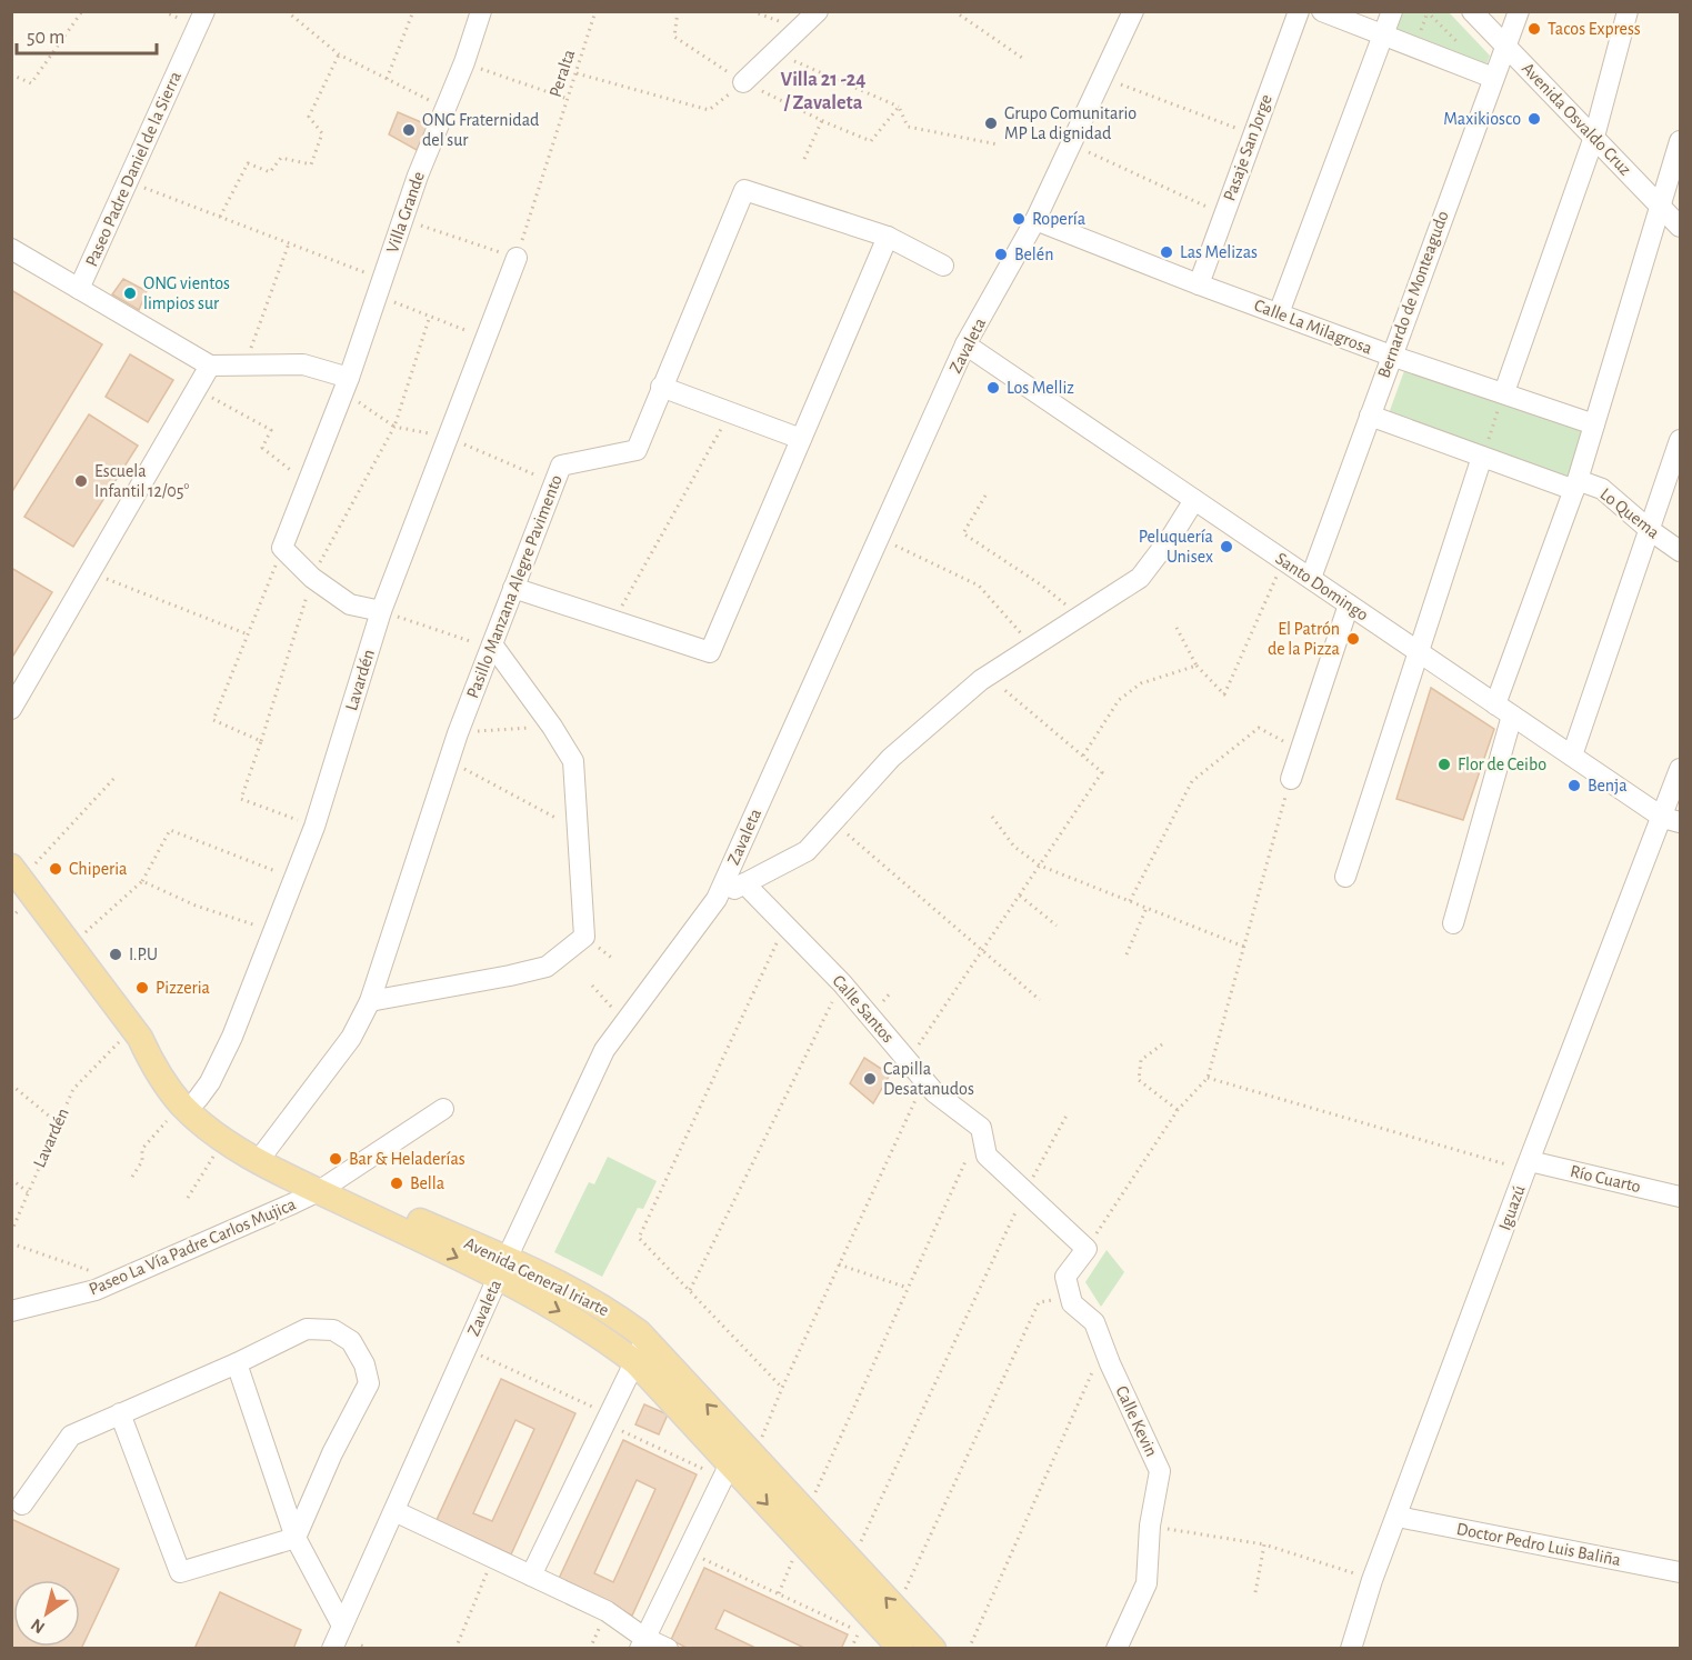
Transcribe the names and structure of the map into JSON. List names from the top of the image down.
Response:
{
  "streets": {
    "main road": ["Avenida General Iriarte"],
    "street": [
      "Avenida Osvaldo Cruz",
      "Pasaje San Jorge",
      "Paseo Padre Daniel de la Sierra",
      "Villa Grande",
      "Bernardo de Monteagudo",
      "Calle La Milagrosa",
      "Zavaleta",
      "Lo Quema",
      "Pasillo Manzana Alegre Pavimento",
      "Santo Domingo",
      "Lavardén",
      "Calle Santos",
      "Río Cuarto",
      "Iguazú",
      "Paseo La Vía Padre Carlos Mujica",
      "Calle Kevin",
      "Doctor Pedro Luis Baliña"
    ],
    "path": ["Peralta"]
  },
  "crossings": [
    ["Peralta", "Lavardén"],
    ["Avenida Osvaldo Cruz", "Bernardo de Monteagudo"],
    ["Pasaje San Jorge", "Calle La Milagrosa"],
    ["Bernardo de Monteagudo", "Calle La Milagrosa"],
    ["Bernardo de Monteagudo", "Lo Quema"],
    ["Bernardo de Monteagudo", "Santo Domingo"],
    ["Calle La Milagrosa", "Zavaleta"],
    ["Zavaleta", "Santo Domingo"],
    ["Zavaleta", "Avenida General Iriarte"],
    ["Pasillo Manzana Alegre Pavimento", "Avenida General Iriarte"],
    ["Santo Domingo", "Iguazú"],
    ["Lavardén", "Avenida General Iriarte"],
    ["Río Cuarto", "Iguazú"],
    ["Iguazú", "Doctor Pedro Luis Baliña"],
    ["Paseo La Vía Padre Carlos Mujica", "Avenida General Iriarte"]
  ],
  "districts": ["Villa 21 -24 / Zavaleta"],
  "places": [
    "Tacos Express",
    "Maxikiosco",
    "Grupo Comunitario MP La dignidad",
    "ONG Fraternidad del sur",
    "Ropería",
    "Las Melizas",
    "Belén",
    "ONG vientos limpios sur",
    "Los Melliz",
    "Escuela Infantil 12/05°",
    "Peluquería Unisex",
    "El Patrón de la Pizza",
    "Flor de Ceibo",
    "Benja",
    "Chiperia",
    "I.P.U",
    "Pizzeria",
    "Capilla Desatanudos",
    "Bar & Heladerías",
    "Bella"
  ],
  "scale_bar": "50 m",
  "north": "bottom left"
}
